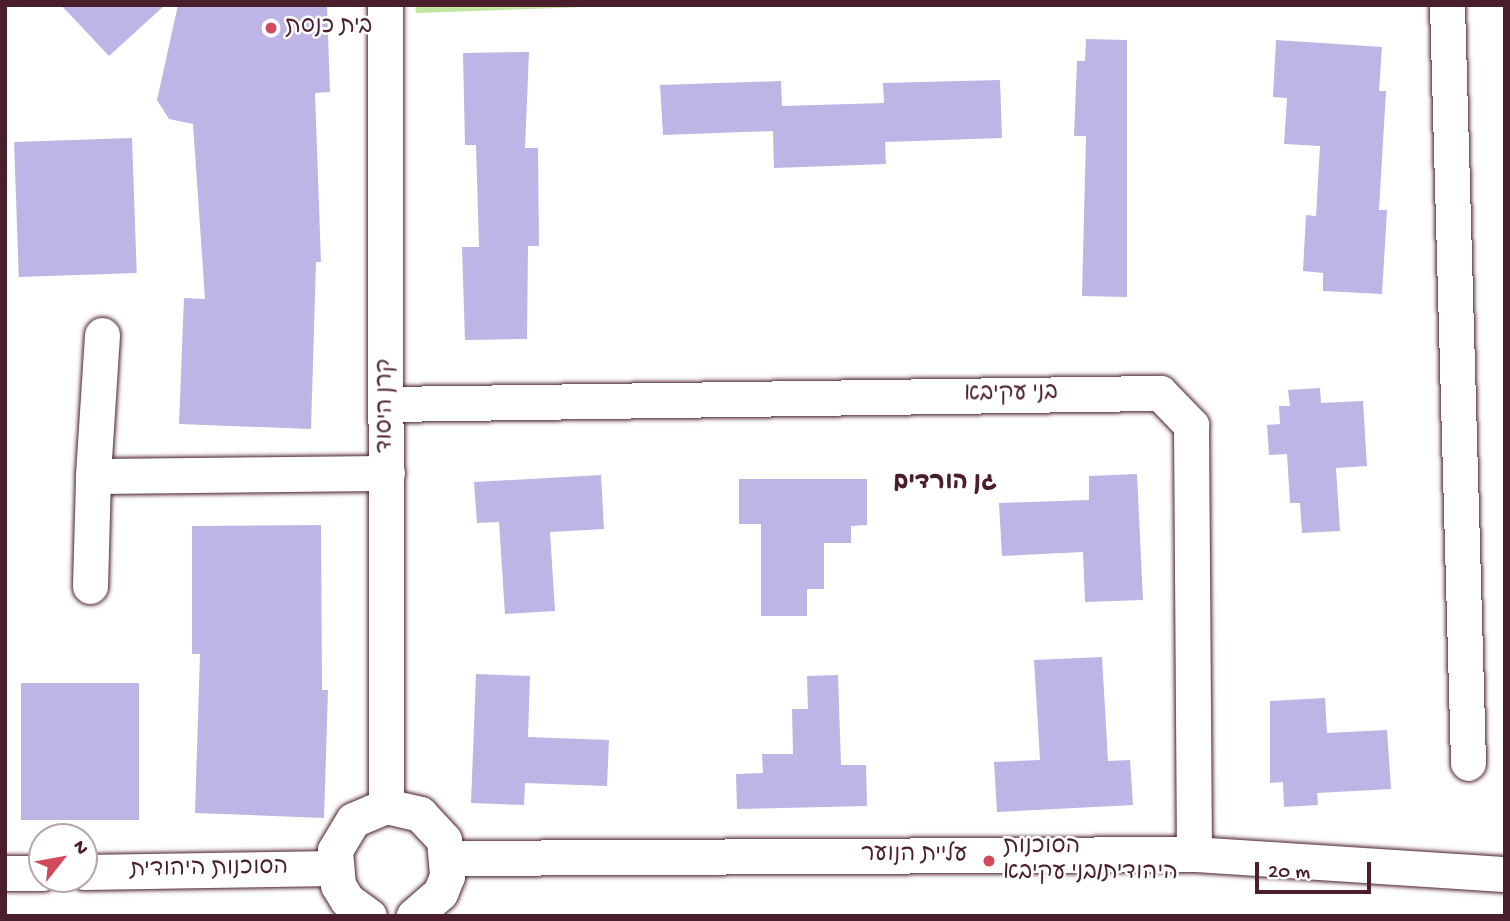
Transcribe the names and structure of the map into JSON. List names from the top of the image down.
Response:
{
  "streets": {
    "street": [
      "בני עקיבא",
      "קרן היסוד",
      "עליית הנוער",
      "הסוכנות היהודית"
    ]
  },
  "crossings": [
    ["בני עקיבא", "קרן היסוד"],
    ["בני עקיבא", "עליית הנוער"]
  ],
  "districts": ["גן הורדים"],
  "places": ["בית כנסת", "הסוכנות היהודית/בני עקיבא"],
  "scale_bar": "20 m",
  "north": "top right"
}
